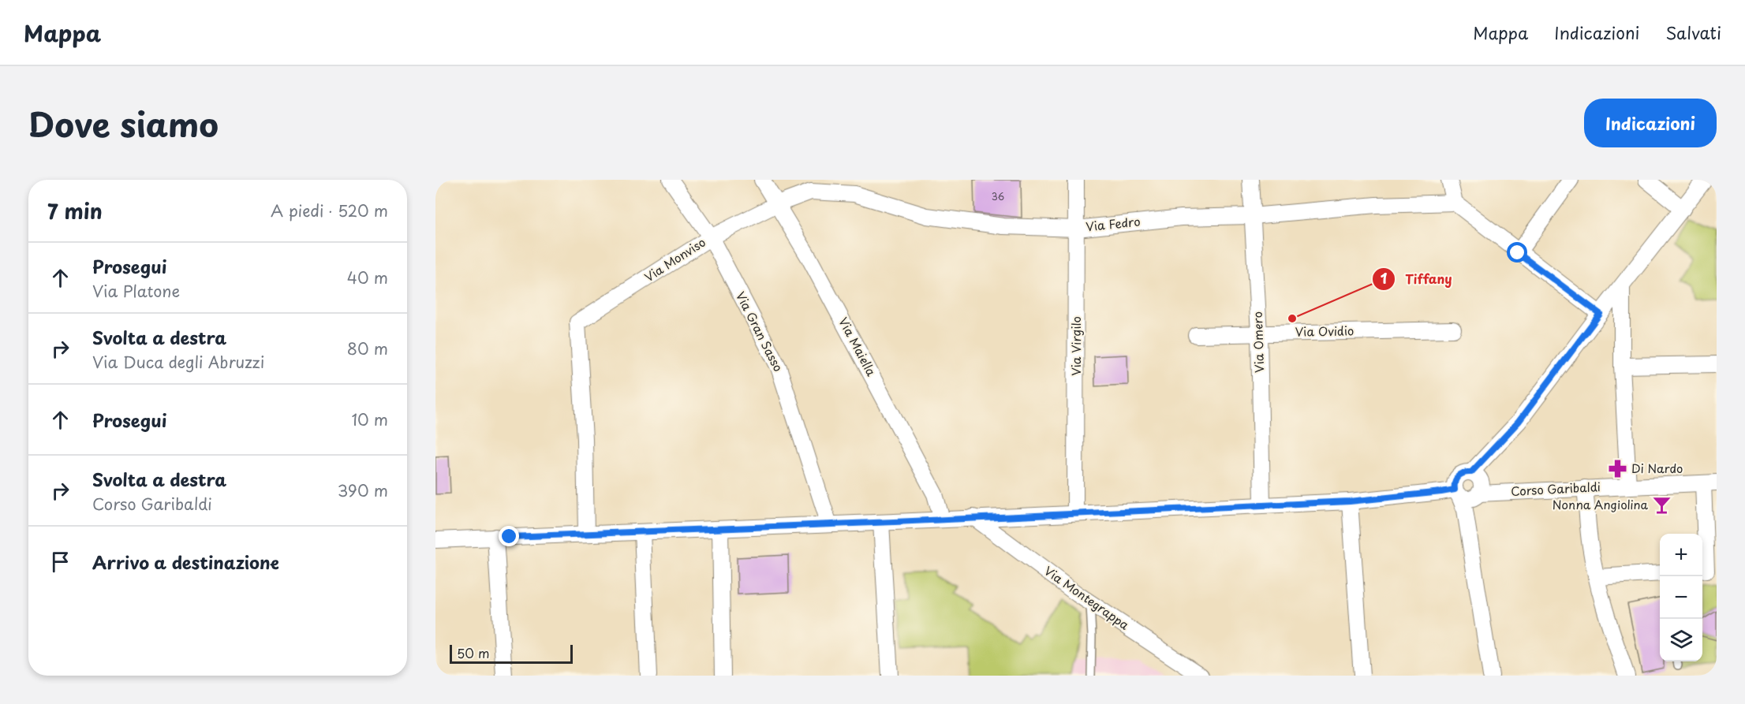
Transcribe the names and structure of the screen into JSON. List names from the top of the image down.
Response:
{
  "streets": {
    "street": [
      "Via Fedro",
      "Via Monviso",
      "Via Gran Sasso",
      "Via Ovidio",
      "Via Omero",
      "Via Virgilo",
      "Via Maiella",
      "Corso Garibaldi",
      "Via Montegrappa"
    ]
  },
  "crossings": [
    ["Via Fedro", "Via Monviso"],
    ["Via Fedro", "Via Omero"],
    ["Via Fedro", "Via Virgilo"],
    ["Via Fedro", "Via Maiella"],
    ["Via Monviso", "Via Gran Sasso"],
    ["Via Monviso", "Via Maiella"],
    ["Via Ovidio", "Via Omero"]
  ],
  "places": {
    "other": ["Tiffany"],
    "pharmacy": ["Di Nardo"],
    "bar": ["Nonna Angiolina"]
  },
  "house_numbers": ["36"],
  "scale_bar": "50 m",
  "page": {
    "header": "Mappa",
    "nav": ["Mappa", "Indicazioni", "Salvati"],
    "title": "Dove siamo",
    "buttons": "Indicazioni",
    "heading": ["7 min", "A piedi · 520 m"],
    "list": [
      ["Prosegui", "Via Platone", "40 m"],
      ["Svolta a destra", "Via Duca degli Abruzzi", "80 m"],
      ["Prosegui", "10 m"],
      ["Svolta a destra", "Corso Garibaldi", "390 m"],
      "Arrivo a destinazione"
    ],
    "map_buttons": ["+", "−"],
    "scale": "50 m"
  }
}
